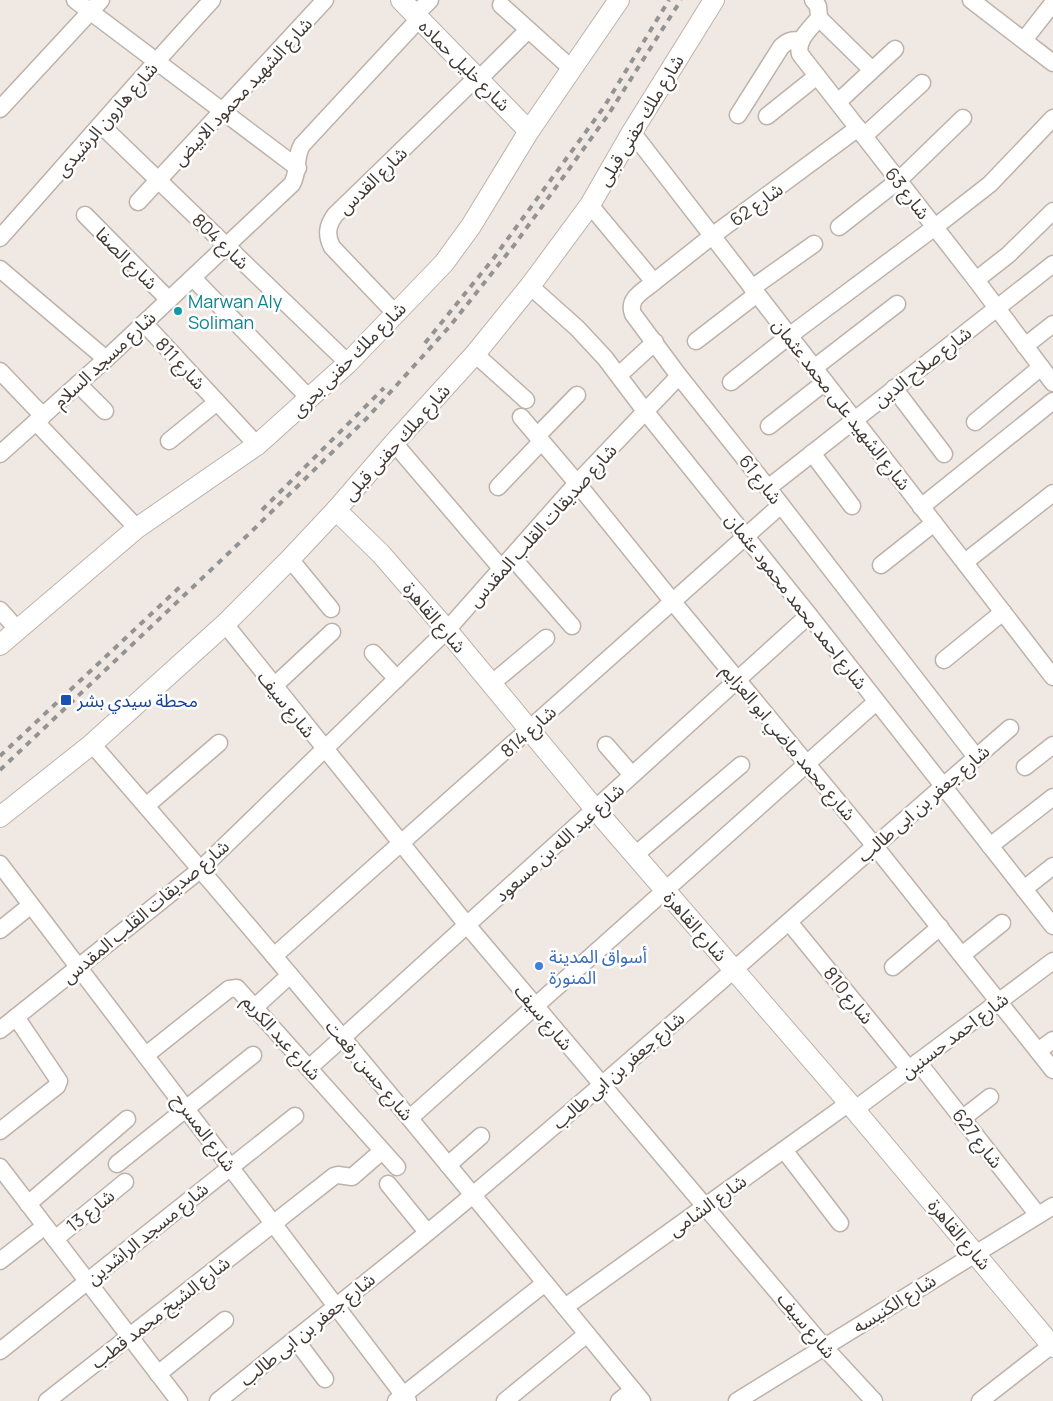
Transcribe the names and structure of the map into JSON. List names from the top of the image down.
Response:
{
  "streets": {
    "street": [
      "شارع خليل حماده",
      "شارع الشهيد محمود الابيض",
      "شارع هارون الرشيدى",
      "شارع ملك حفنى قبلى",
      "شارع القدس",
      "شارع 63",
      "شارع 62",
      "شارع 804",
      "شارع الصفا",
      "شارع مسجد السلام",
      "شارع ملك حفنى بحرى",
      "شارع 811",
      "شارع صلاح الدين",
      "شارع الشهيد على محمد عثمان",
      "شارع 61",
      "شارع صديقات القلب المقدس",
      "شارع احمد محمد محمود عثمان",
      "شارع القاهرة",
      "شارع سيف",
      "شارع 814",
      "شارع محمد ماضي ابو العزايم",
      "شارع جعفر بن ابى طالب",
      "شارع عبد الله بن مسعود",
      "شارع 810",
      "شارع احمد حسنين",
      "شارع عبد الكريم",
      "شارع حسن رفعت",
      "شارع المسرح",
      "شارع 627",
      "شارع الشامى",
      "شارع 13",
      "شارع مسجد الراشدين",
      "شارع الكنيسه",
      "شارع الشيخ محمد قطب"
    ]
  },
  "crossings": [
    ["شارع خليل حماده", "شارع القدس"],
    ["شارع خليل حماده", "شارع مسجد السلام"],
    ["شارع خليل حماده", "شارع ملك حفنى بحرى"],
    ["شارع الشهيد محمود الابيض", "شارع 804"],
    ["شارع هارون الرشيدى", "شارع 804"],
    ["شارع ملك حفنى قبلى", "شارع الشهيد على محمد عثمان"],
    ["شارع ملك حفنى قبلى", "شارع احمد محمد محمود عثمان"],
    ["شارع ملك حفنى قبلى", "شارع القاهرة"],
    ["شارع ملك حفنى قبلى", "شارع سيف"],
    ["شارع ملك حفنى قبلى", "شارع حسن رفعت"],
    ["شارع القدس", "شارع ملك حفنى بحرى"],
    ["شارع 63", "شارع 62"],
    ["شارع 63", "شارع صلاح الدين"],
    ["شارع 62", "شارع الشهيد على محمد عثمان"],
    ["شارع 62", "شارع 61"],
    ["شارع 804", "شارع مسجد السلام"],
    ["شارع 804", "شارع ملك حفنى بحرى"],
    ["شارع الصفا", "شارع مسجد السلام"],
    ["شارع مسجد السلام", "شارع 811"],
    ["شارع ملك حفنى بحرى", "شارع 811"],
    ["شارع صلاح الدين", "شارع الشهيد على محمد عثمان"],
    ["شارع صلاح الدين", "شارع 61"],
    ["شارع 61", "شارع صديقات القلب المقدس"],
    ["شارع 61", "شارع 814"],
    ["شارع 61", "شارع جعفر بن ابى طالب"],
    ["شارع صديقات القلب المقدس", "شارع احمد محمد محمود عثمان"],
    ["شارع صديقات القلب المقدس", "شارع القاهرة"],
    ["شارع صديقات القلب المقدس", "شارع سيف"],
    ["شارع صديقات القلب المقدس", "شارع محمد ماضي ابو العزايم"],
    ["شارع صديقات القلب المقدس", "شارع حسن رفعت"],
    ["شارع صديقات القلب المقدس", "شارع المسرح"],
    ["شارع احمد محمد محمود عثمان", "شارع 814"],
    ["شارع احمد محمد محمود عثمان", "شارع جعفر بن ابى طالب"],
    ["شارع احمد محمد محمود عثمان", "شارع عبد الله بن مسعود"],
    ["شارع القاهرة", "شارع 814"],
    ["شارع القاهرة", "شارع جعفر بن ابى طالب"],
    ["شارع القاهرة", "شارع عبد الله بن مسعود"],
    ["شارع القاهرة", "شارع احمد حسنين"],
    ["شارع القاهرة", "شارع الشامى"],
    ["شارع القاهرة", "شارع الكنيسه"],
    ["شارع سيف", "شارع 814"],
    ["شارع سيف", "شارع جعفر بن ابى طالب"],
    ["شارع سيف", "شارع عبد الله بن مسعود"],
    ["شارع سيف", "شارع الشامى"],
    ["شارع سيف", "شارع الكنيسه"],
    ["شارع 814", "شارع محمد ماضي ابو العزايم"],
    ["شارع 814", "شارع حسن رفعت"],
    ["شارع محمد ماضي ابو العزايم", "شارع جعفر بن ابى طالب"],
    ["شارع محمد ماضي ابو العزايم", "شارع عبد الله بن مسعود"],
    ["شارع محمد ماضي ابو العزايم", "شارع احمد حسنين"],
    ["شارع جعفر بن ابى طالب", "شارع 810"],
    ["شارع جعفر بن ابى طالب", "شارع حسن رفعت"],
    ["شارع جعفر بن ابى طالب", "شارع المسرح"],
    ["شارع عبد الله بن مسعود", "شارع عبد الكريم"],
    ["شارع عبد الله بن مسعود", "شارع حسن رفعت"],
    ["شارع 810", "شارع احمد حسنين"],
    ["شارع 810", "شارع 627"],
    ["شارع احمد حسنين", "شارع 627"],
    ["شارع احمد حسنين", "شارع الشامى"],
    ["شارع عبد الكريم", "شارع المسرح"],
    ["شارع حسن رفعت", "شارع الشامى"],
    ["شارع المسرح", "شارع مسجد الراشدين"],
    ["شارع المسرح", "شارع الشيخ محمد قطب"],
    ["شارع 627", "شارع الكنيسه"]
  ],
  "places": {
    "other": ["Marwan Aly Soliman", "أسواق المدينة المنورة"],
    "transit": ["محطة سيدي بشر"]
  }
}
